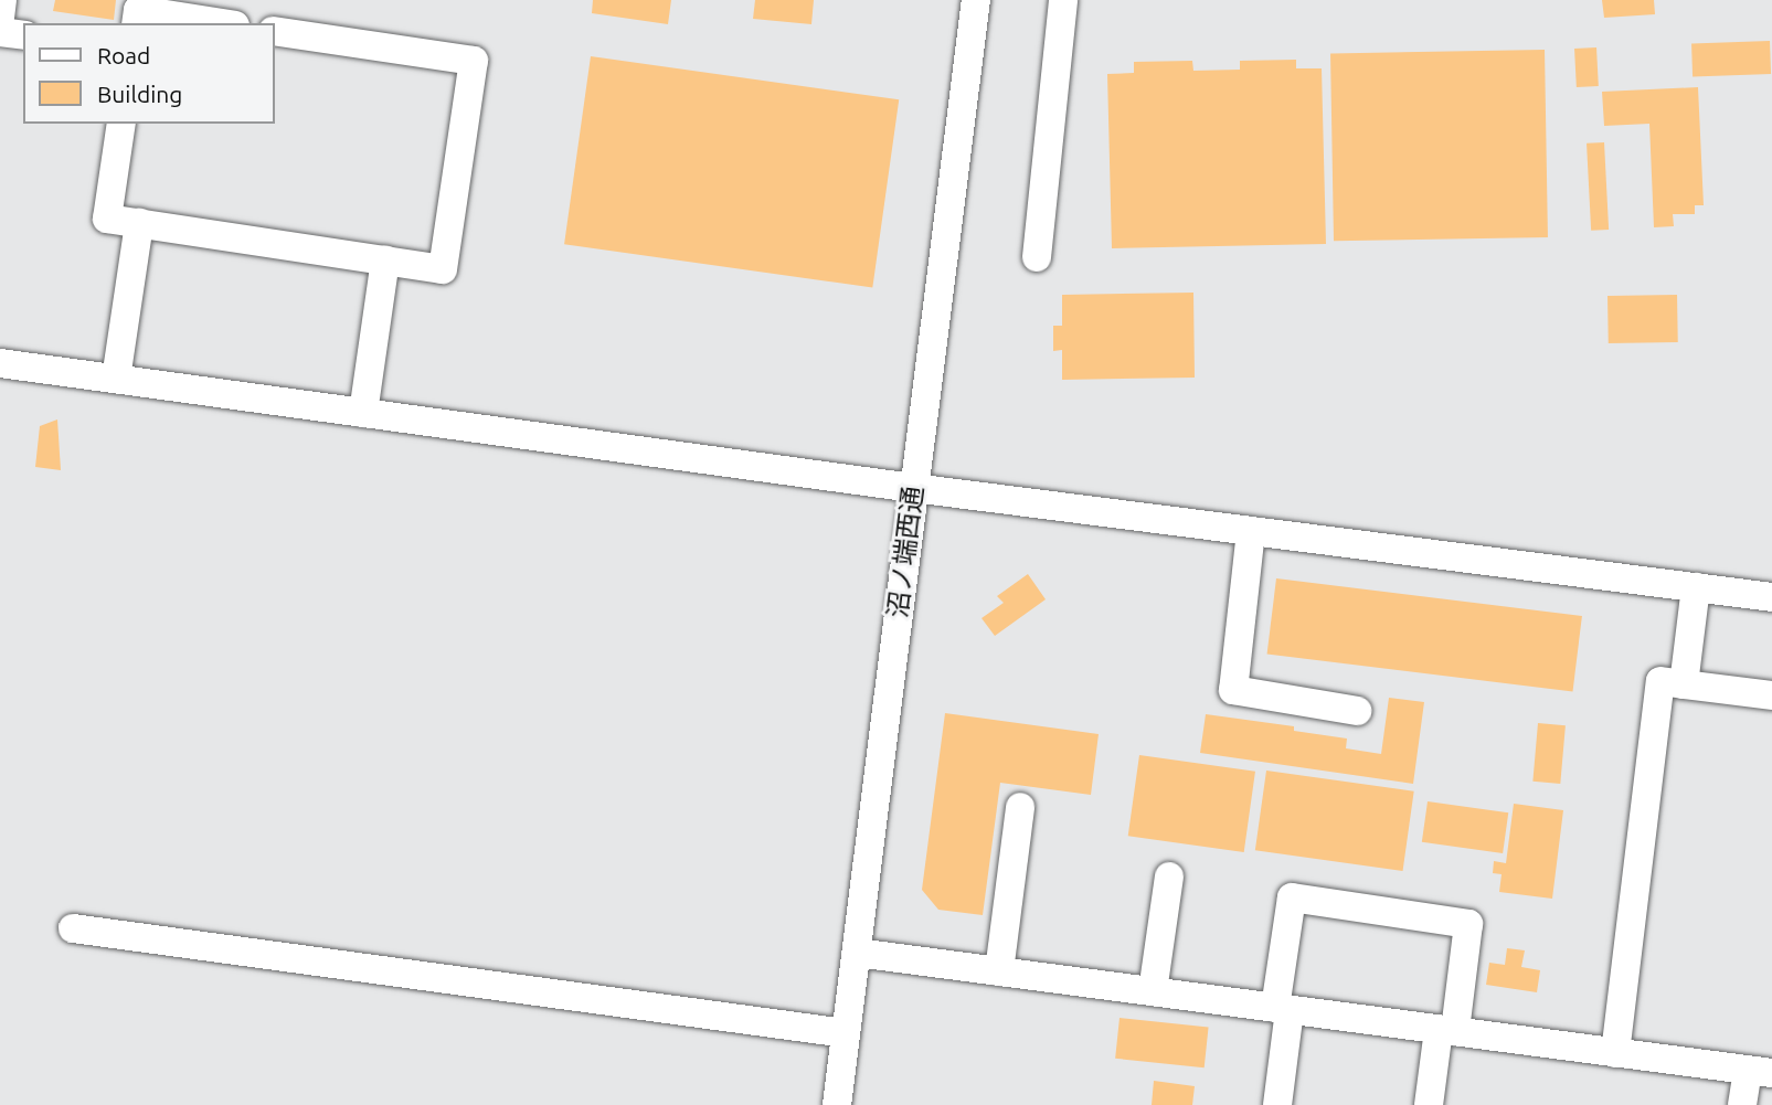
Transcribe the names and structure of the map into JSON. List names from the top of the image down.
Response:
{
  "streets": {
    "street": ["沼ノ端西通"]
  },
  "legend": ["Road", "Building"]
}
